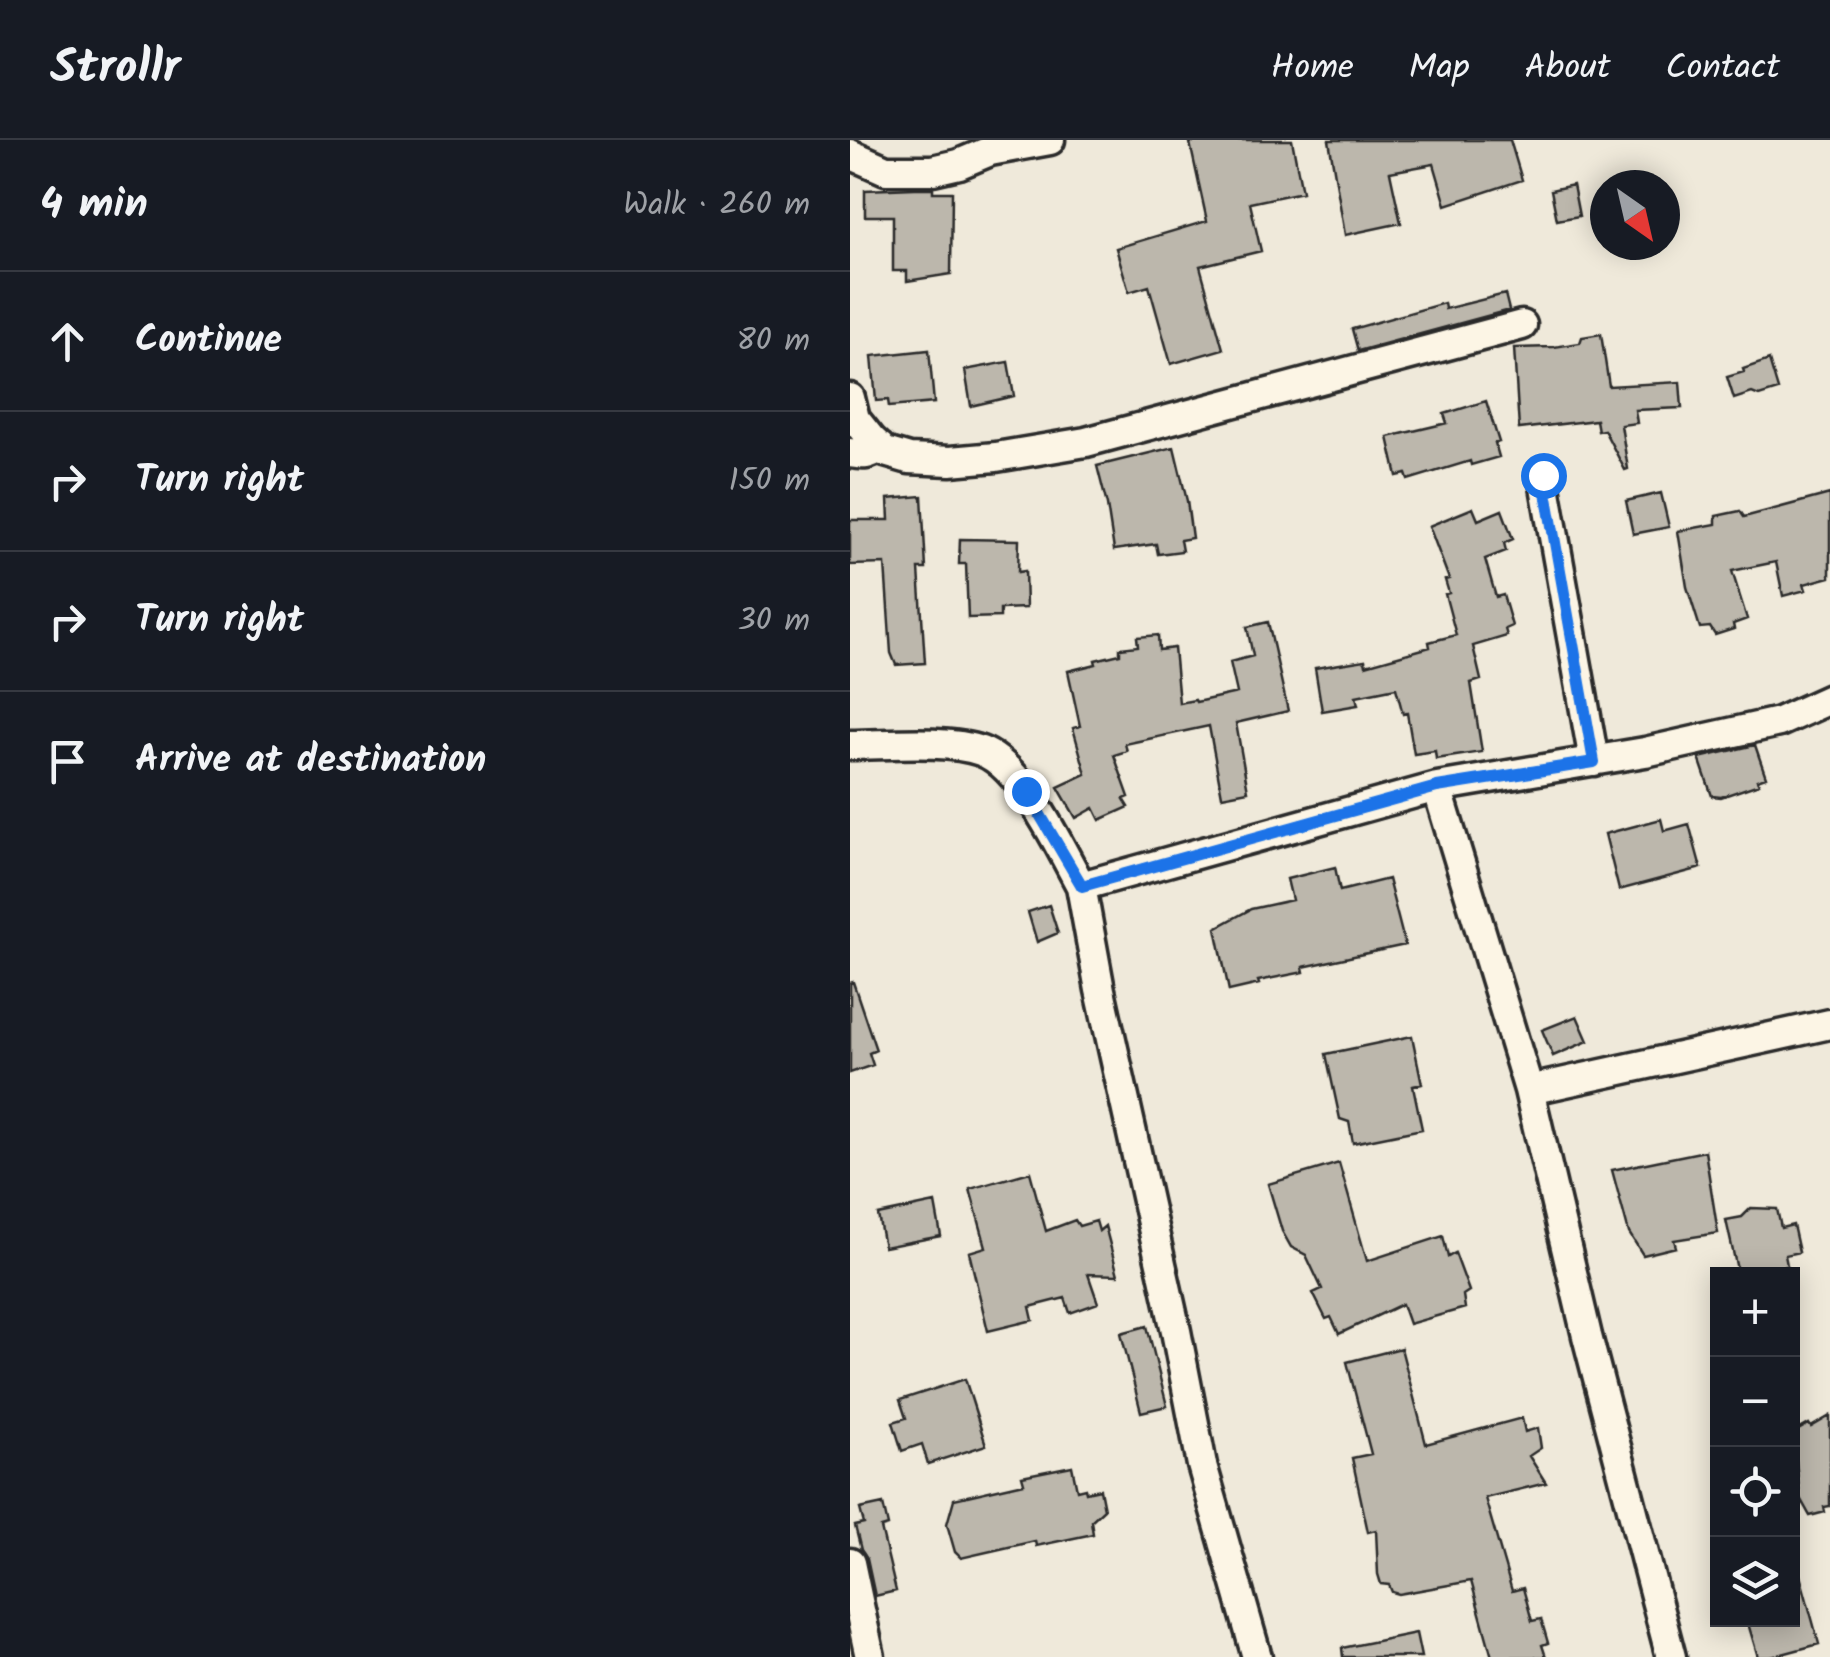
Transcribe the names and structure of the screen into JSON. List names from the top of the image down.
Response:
{
  "north": "bottom right",
  "page": {
    "header": "Strollr",
    "nav": [
      "Home",
      "Map",
      "About",
      "Contact"
    ],
    "heading": ["4 min", "Walk · 260 m"],
    "list": [
      ["Continue", "80 m"],
      ["Turn right", "150 m"],
      ["Turn right", "30 m"],
      "Arrive at destination"
    ],
    "map_buttons": ["+", "−"]
  }
}
